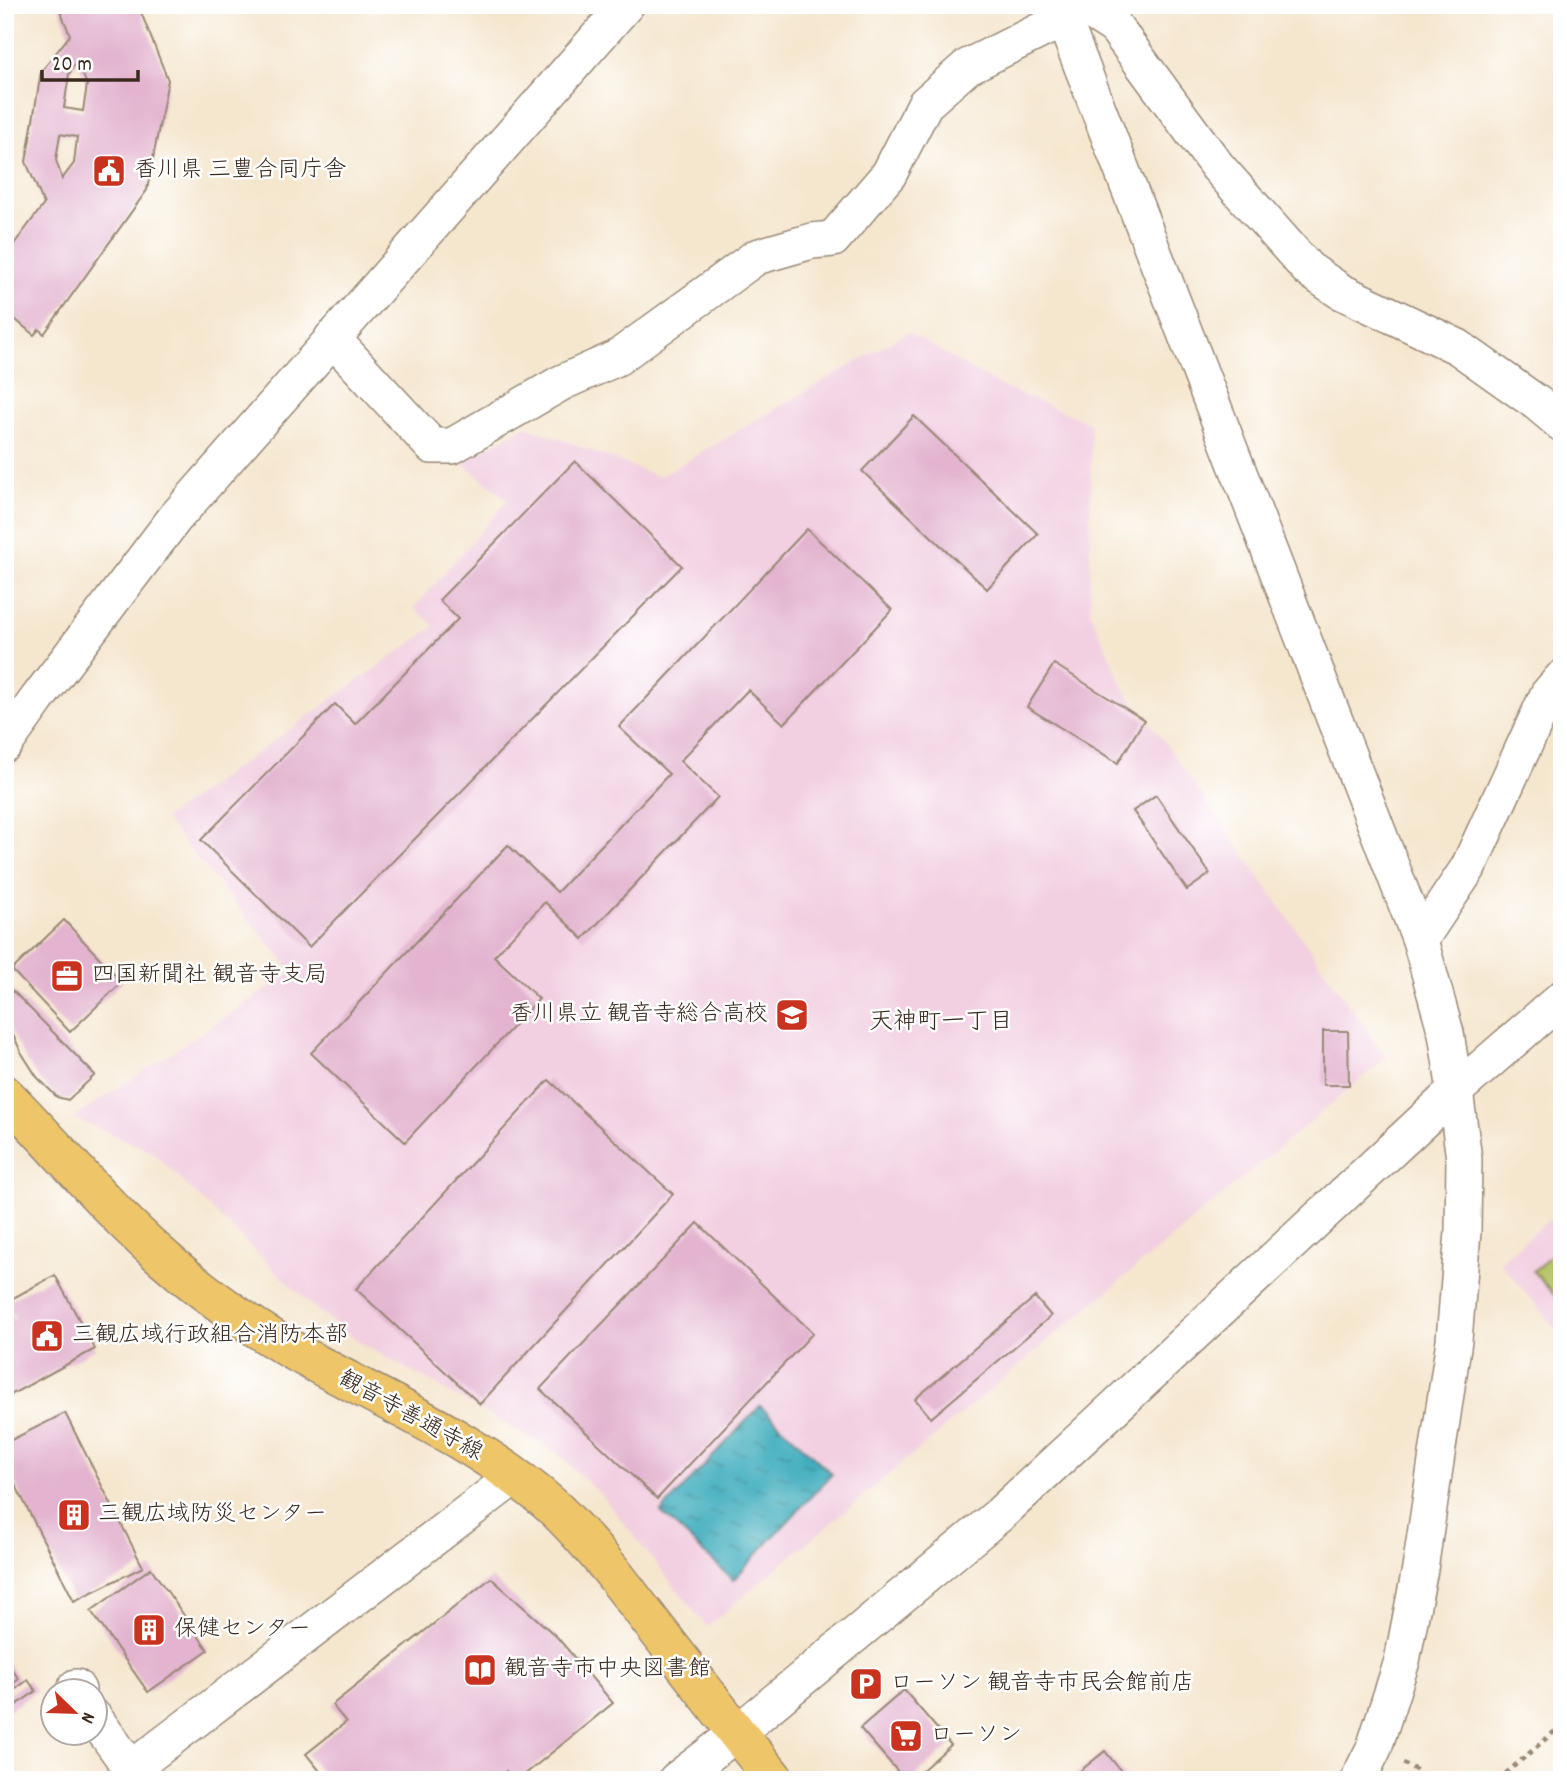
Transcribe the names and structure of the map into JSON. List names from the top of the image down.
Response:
{
  "streets": {
    "main road": ["観音寺善通寺線"]
  },
  "districts": ["天神町一丁目"],
  "places": {
    "public building": ["香川県 三豊合同庁舎", "三観広域行政組合消防本部"],
    "office": ["四国新聞社 観音寺支局"],
    "school or university": ["香川県立 観音寺総合高校"],
    "building": ["三観広域防災センター", "保健センター"],
    "library": ["観音寺市中央図書館"],
    "parking": ["ローソン 観音寺市民会館前店"],
    "supermarket": ["ローソン"]
  },
  "scale_bar": "20 m",
  "north": "bottom right"
}
